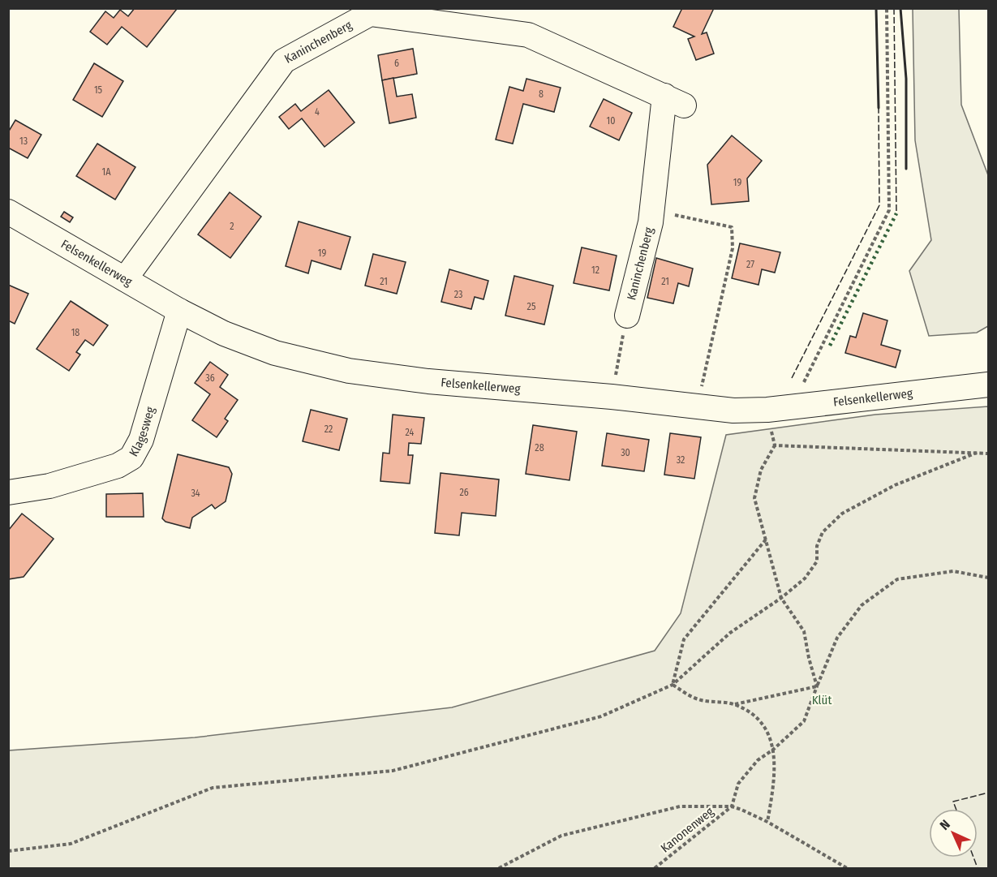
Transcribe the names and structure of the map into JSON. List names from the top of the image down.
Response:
{
  "streets": {
    "street": ["Kaninchenberg", "Felsenkellerweg", "Klagesweg"],
    "path": ["Kanonenweg"]
  },
  "crossings": [
    ["Kaninchenberg", "Felsenkellerweg"],
    ["Felsenkellerweg", "Klagesweg"]
  ],
  "parks": ["Klüt"],
  "house_numbers": [
    "6",
    "15",
    "8",
    "4",
    "10",
    "13",
    "1A",
    "19",
    "2",
    "19",
    "27",
    "12",
    "21",
    "21",
    "23",
    "25",
    "18",
    "36",
    "22",
    "24",
    "28",
    "30",
    "32",
    "26",
    "34"
  ],
  "north": "top left"
}
